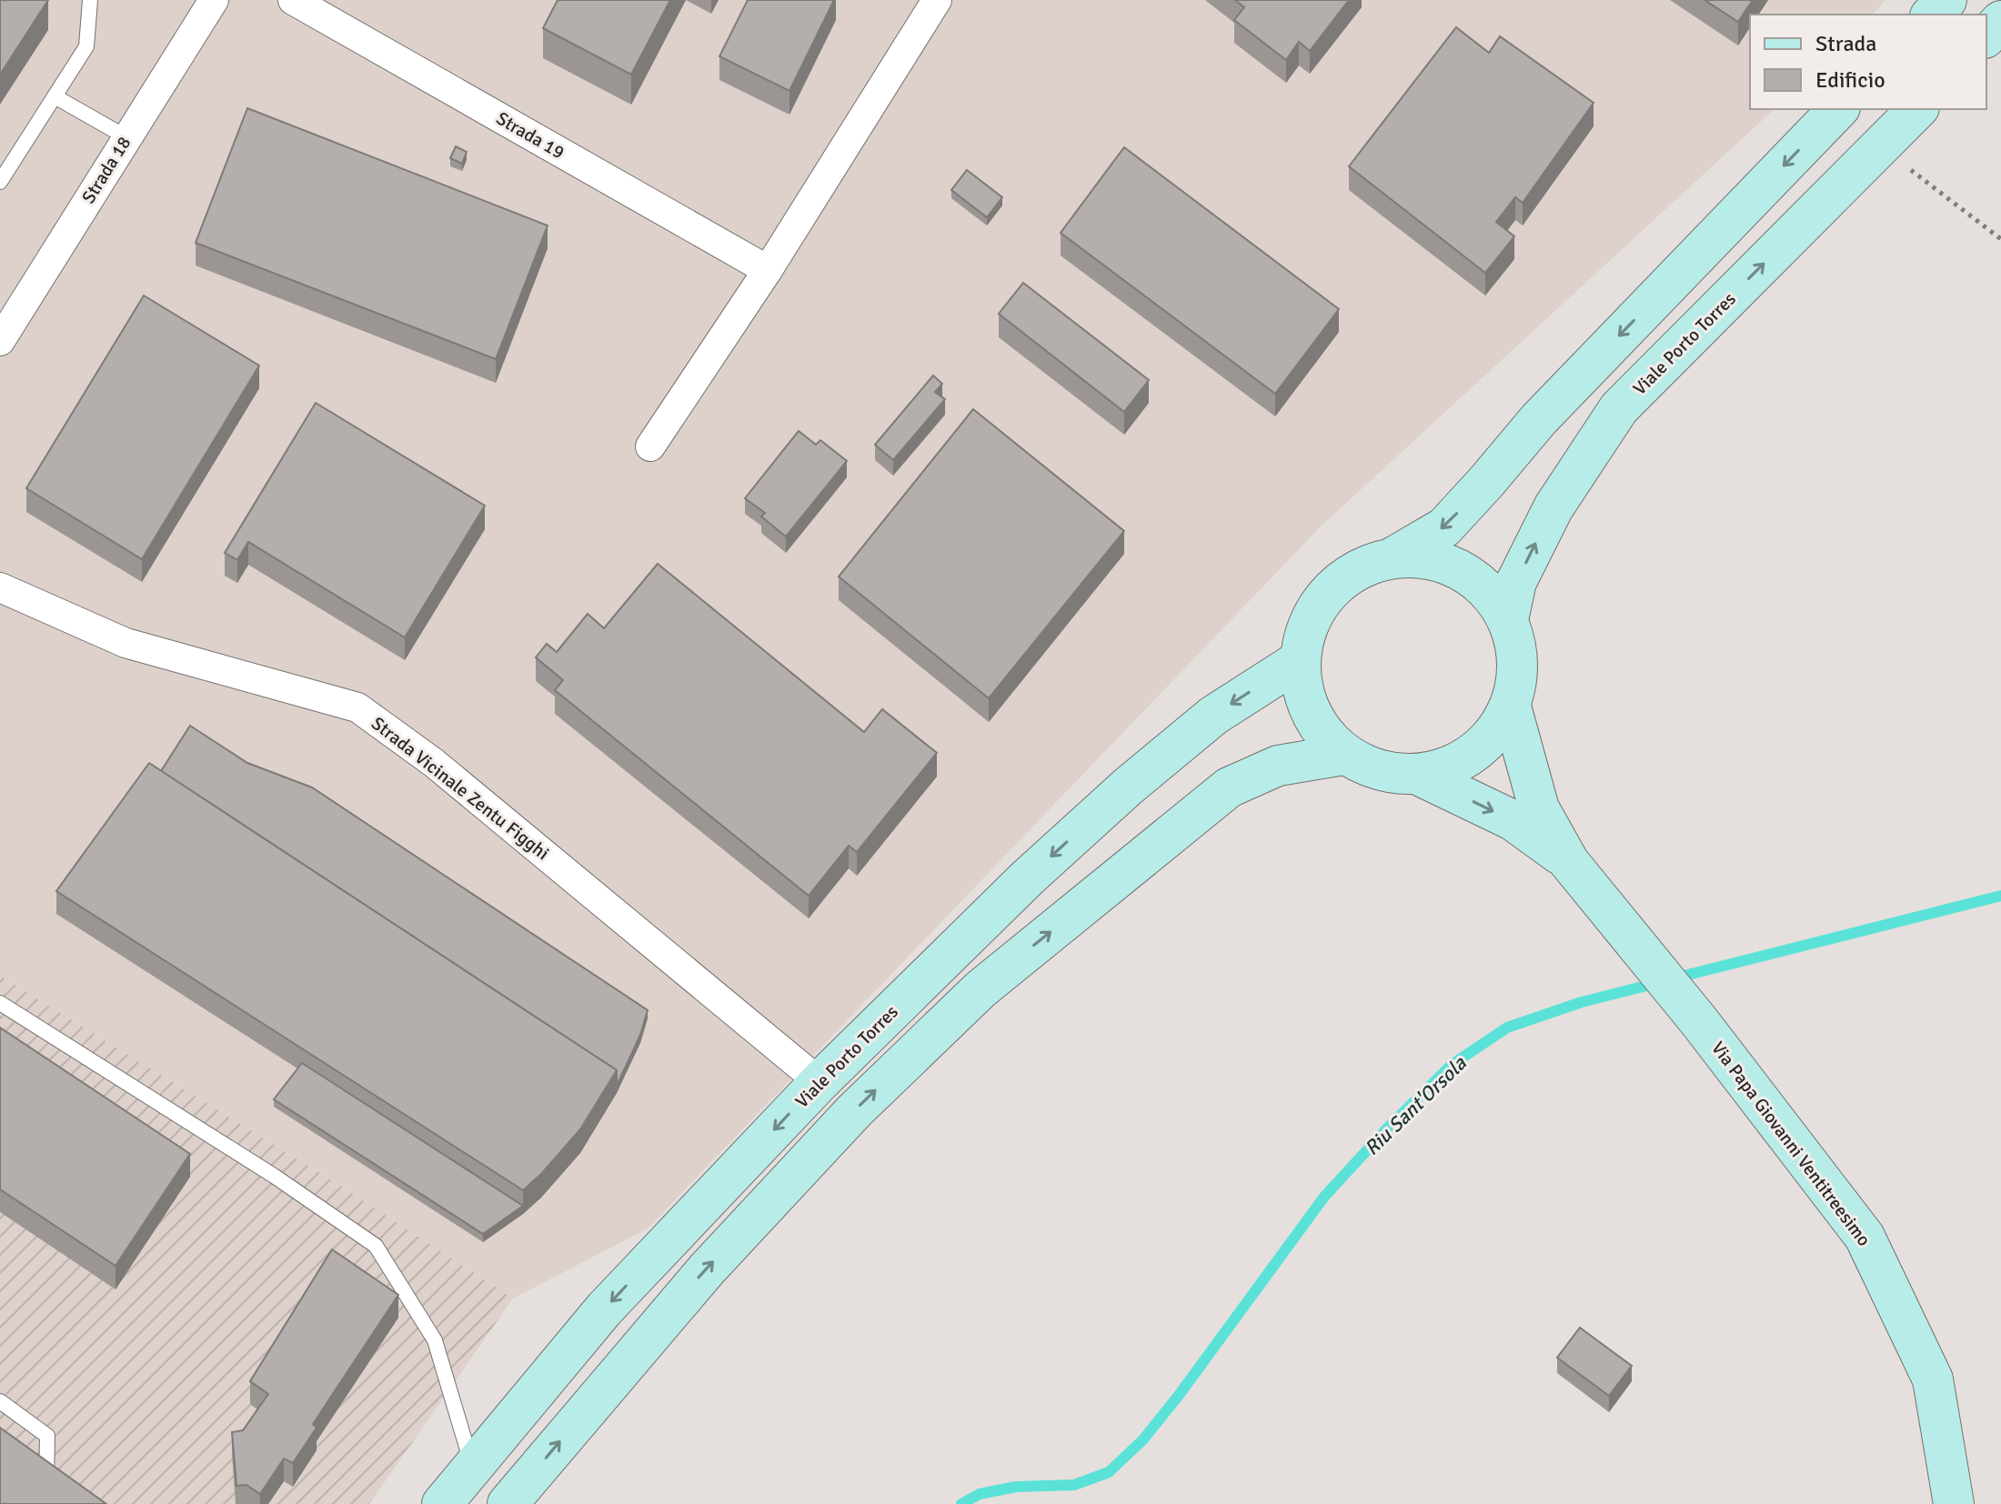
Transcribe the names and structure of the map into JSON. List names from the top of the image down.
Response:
{
  "streets": {
    "main road": ["Viale Porto Torres", "Via Papa Giovanni Ventitreesimo"],
    "street": ["Strada 19", "Strada 18", "Strada Vicinale Zentu Figghi"]
  },
  "crossings": [
    ["Viale Porto Torres", "Strada Vicinale Zentu Figghi"],
    ["Viale Porto Torres", "Via Papa Giovanni Ventitreesimo"]
  ],
  "water": ["Riu Sant'Orsola"],
  "legend": ["Strada", "Edificio"]
}
